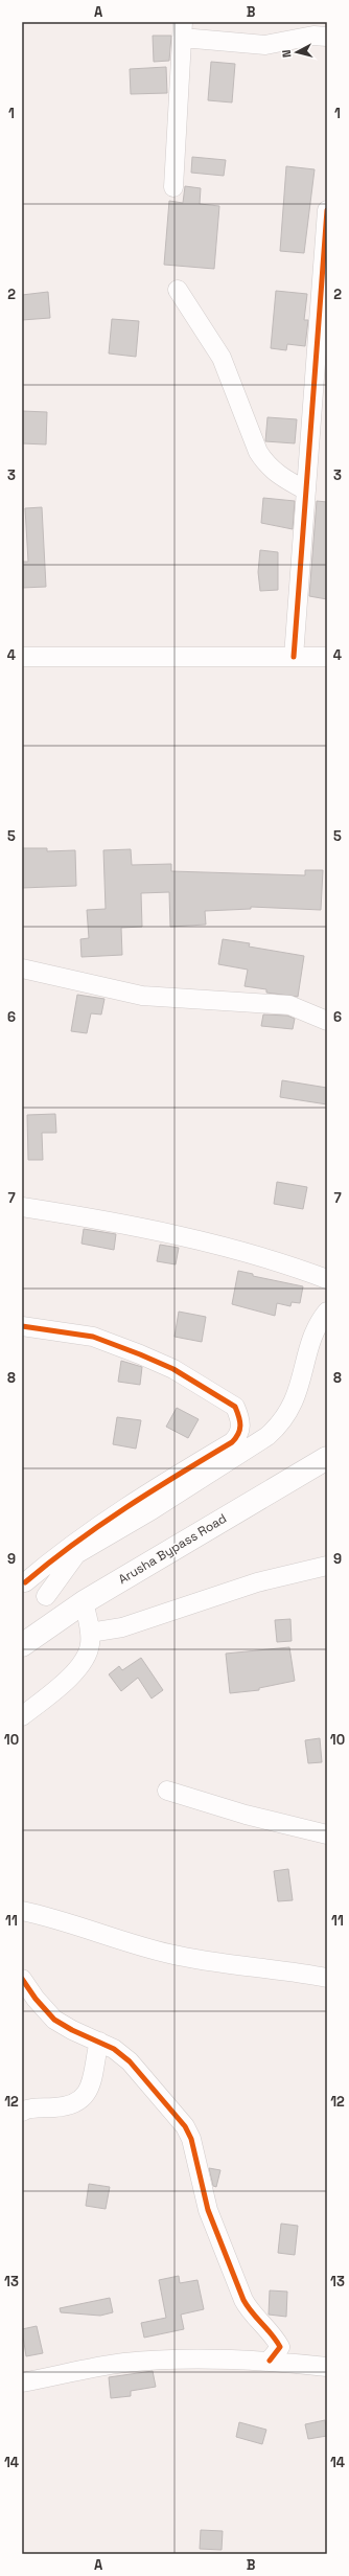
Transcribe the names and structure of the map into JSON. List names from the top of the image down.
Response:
{
  "streets": {
    "main road": ["Arusha Bypass Road"]
  },
  "north": "left",
  "grid": {
    "columns": ["A", "B"],
    "rows": [
      "1",
      "2",
      "3",
      "4",
      "5",
      "6",
      "7",
      "8",
      "9",
      "10",
      "11",
      "12",
      "13",
      "14"
    ]
  }
}
